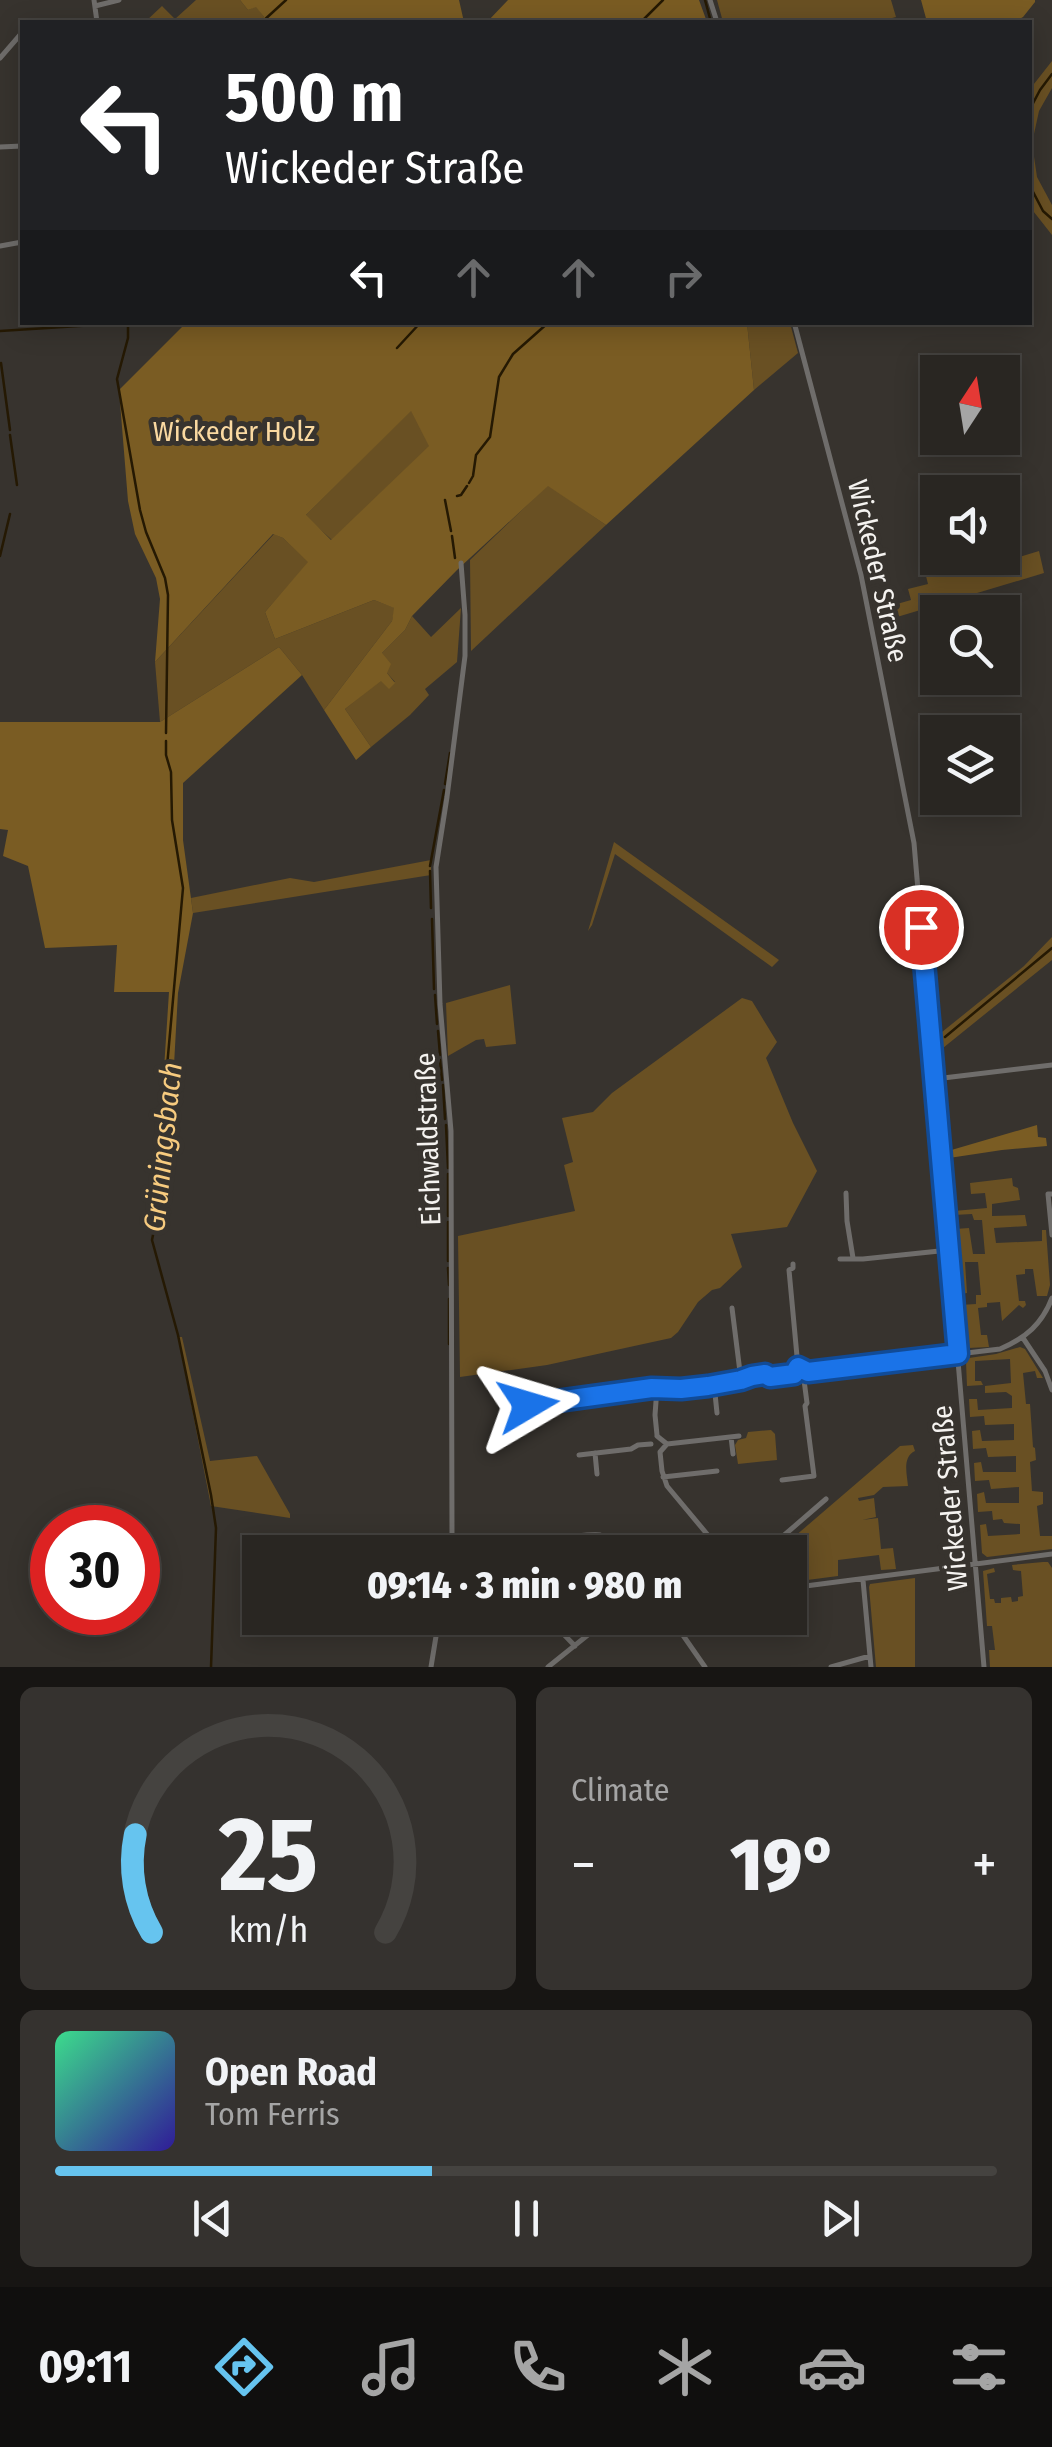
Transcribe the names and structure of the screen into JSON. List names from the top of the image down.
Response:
{
  "streets": {
    "street": ["Wickeder Straße", "Eichwaldstraße"]
  },
  "water": ["Grüningsbach"],
  "parks": ["Wickeder Holz"],
  "north": "top",
  "page": {
    "turn": ["500 m", "Wickeder Straße"],
    "limit": "30",
    "trip": "09:14 · 3 min · 980 m",
    "tile": "Climate",
    "heat": ["−", "19°", "+"],
    "song": ["Open Road", "Tom Ferris"],
    "tabs": "09:11",
    "gauge": ["25", "km/h"]
  }
}
